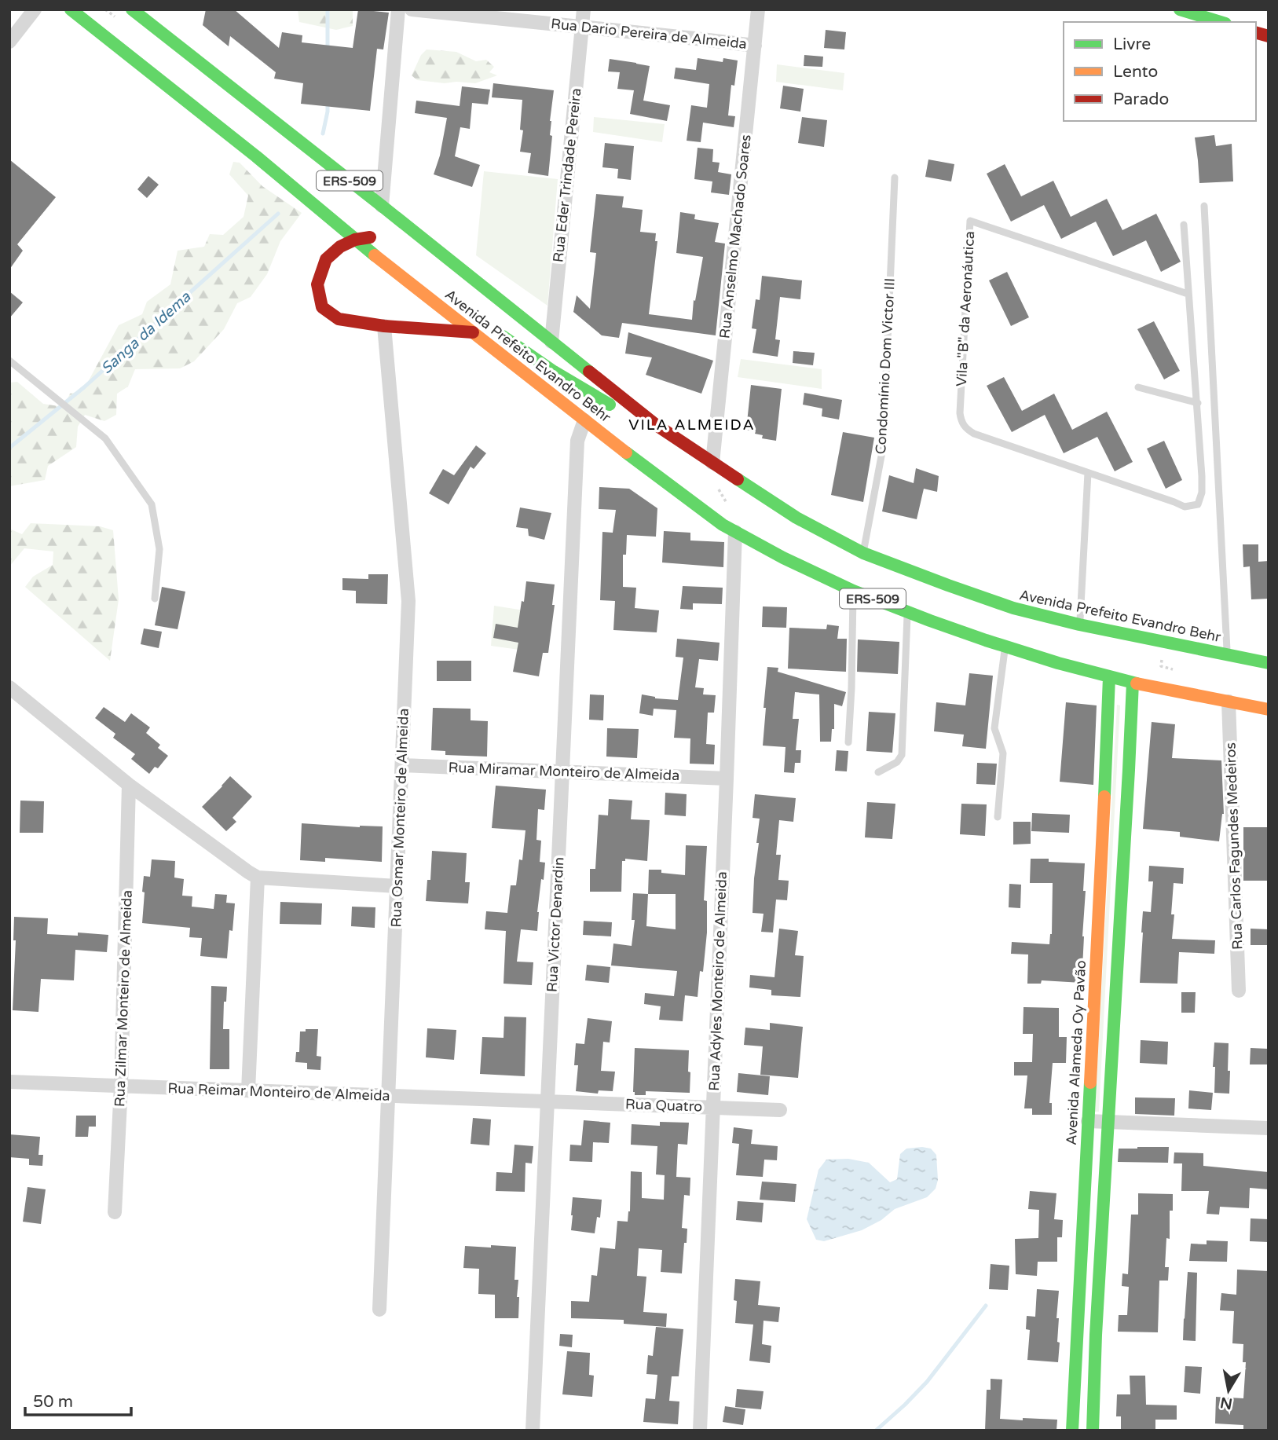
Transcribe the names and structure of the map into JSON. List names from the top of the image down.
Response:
{
  "streets": {
    "main road": ["ERS-509", "Avenida Prefeito Evandro Behr", "Avenida Alameda Oy Pavão"],
    "street": [
      "Rua Dario Pereira de Almeida",
      "Rua Eder Trindade Pereira",
      "Rua Anselmo Machado Soares",
      "Rua Miramar Monteiro de Almeida",
      "Rua Osmar Monteiro de Almeida",
      "Rua Carlos Fagundes Medeiros",
      "Rua Victor Denardin",
      "Rua Adyles Monteiro de Almeida",
      "Rua Zilmar Monteiro de Almeida",
      "Rua Reimar Monteiro de Almeida",
      "Rua Quatro"
    ],
    "lane": ["Vila \"B\" da Aeronáutica", "Condomínio Dom Victor III"]
  },
  "crossings": [
    ["Rua Dario Pereira de Almeida", "Rua Eder Trindade Pereira"],
    ["Rua Dario Pereira de Almeida", "Rua Anselmo Machado Soares"],
    ["Rua Eder Trindade Pereira", "Avenida Prefeito Evandro Behr"],
    ["ERS-509", "Avenida Prefeito Evandro Behr"],
    ["Rua Anselmo Machado Soares", "Avenida Prefeito Evandro Behr"],
    ["Avenida Prefeito Evandro Behr", "Condomínio Dom Victor III"],
    ["Avenida Prefeito Evandro Behr", "Rua Carlos Fagundes Medeiros"],
    ["Avenida Prefeito Evandro Behr", "Rua Victor Denardin"],
    ["Avenida Prefeito Evandro Behr", "Rua Adyles Monteiro de Almeida"],
    ["Avenida Prefeito Evandro Behr", "Avenida Alameda Oy Pavão"],
    ["Rua Miramar Monteiro de Almeida", "Rua Osmar Monteiro de Almeida"],
    ["Rua Miramar Monteiro de Almeida", "Rua Victor Denardin"],
    ["Rua Miramar Monteiro de Almeida", "Rua Adyles Monteiro de Almeida"],
    ["Rua Osmar Monteiro de Almeida", "Rua Reimar Monteiro de Almeida"],
    ["Rua Victor Denardin", "Rua Reimar Monteiro de Almeida"],
    ["Rua Victor Denardin", "Rua Quatro"],
    ["Rua Adyles Monteiro de Almeida", "Rua Quatro"],
    ["Rua Zilmar Monteiro de Almeida", "Rua Reimar Monteiro de Almeida"],
    ["Rua Reimar Monteiro de Almeida", "Rua Quatro"]
  ],
  "districts": ["VILA ALMEIDA"],
  "water": ["Sanga da Idema"],
  "legend": ["Livre", "Lento", "Parado"],
  "scale_bar": "50 m",
  "north": "bottom"
}
